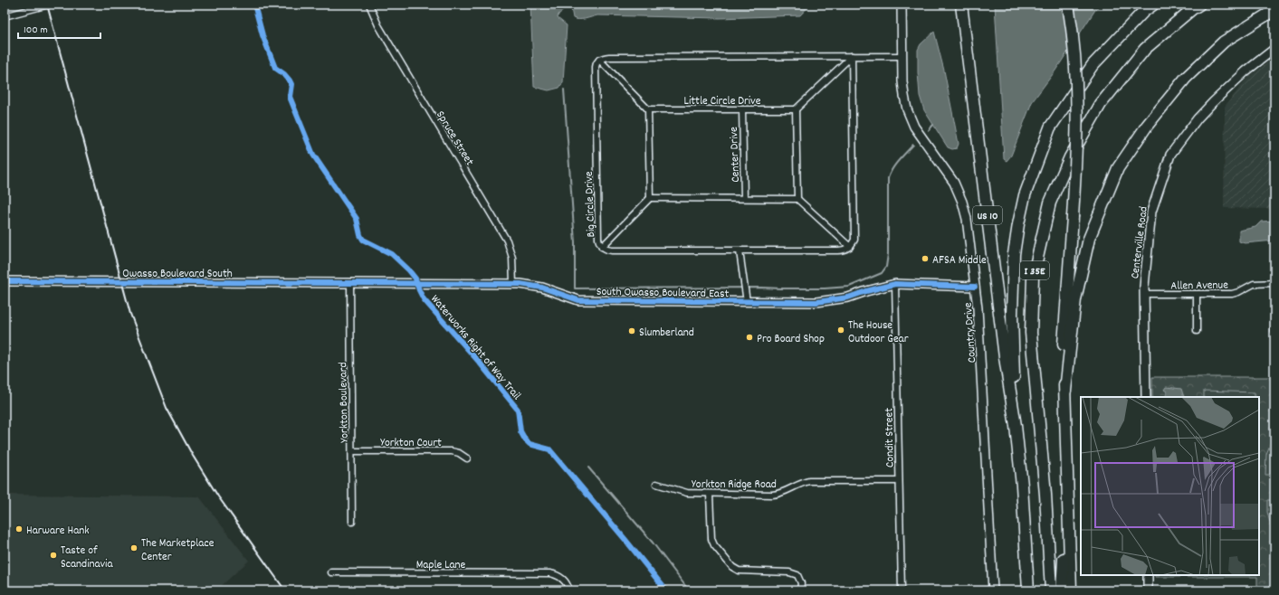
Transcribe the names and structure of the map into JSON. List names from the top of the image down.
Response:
{
  "streets": {
    "highway": ["US 10", "I 35E"],
    "street": [
      "Little Circle Drive",
      "Spruce Street",
      "Center Drive",
      "Big Circle Drive",
      "Centerville Road",
      "Owasso Boulevard South",
      "Allen Avenue",
      "South Owasso Boulevard East",
      "Country Drive",
      "Yorkton Boulevard",
      "Condit Street",
      "Yorkton Court",
      "Yorkton Ridge Road",
      "Maple Lane"
    ],
    "cycle path": ["Waterworks Right of Way Trail"]
  },
  "crossings": [
    ["Little Circle Drive", "Center Drive"],
    ["Spruce Street", "South Owasso Boulevard East"],
    ["US 10", "I 35E"],
    ["Centerville Road", "Allen Avenue"],
    ["Owasso Boulevard South", "South Owasso Boulevard East"],
    ["Owasso Boulevard South", "Yorkton Boulevard"],
    ["South Owasso Boulevard East", "Country Drive"],
    ["South Owasso Boulevard East", "Yorkton Boulevard"],
    ["South Owasso Boulevard East", "Condit Street"],
    ["Yorkton Boulevard", "Yorkton Court"],
    ["Condit Street", "Yorkton Ridge Road"]
  ],
  "places": [
    "AFSA Middle",
    "The House Outdoor Gear",
    "Slumberland",
    "Pro Board Shop",
    "Harware Hank",
    "The Marketplace Center",
    "Taste of Scandinavia"
  ],
  "scale_bar": "100 m"
}
